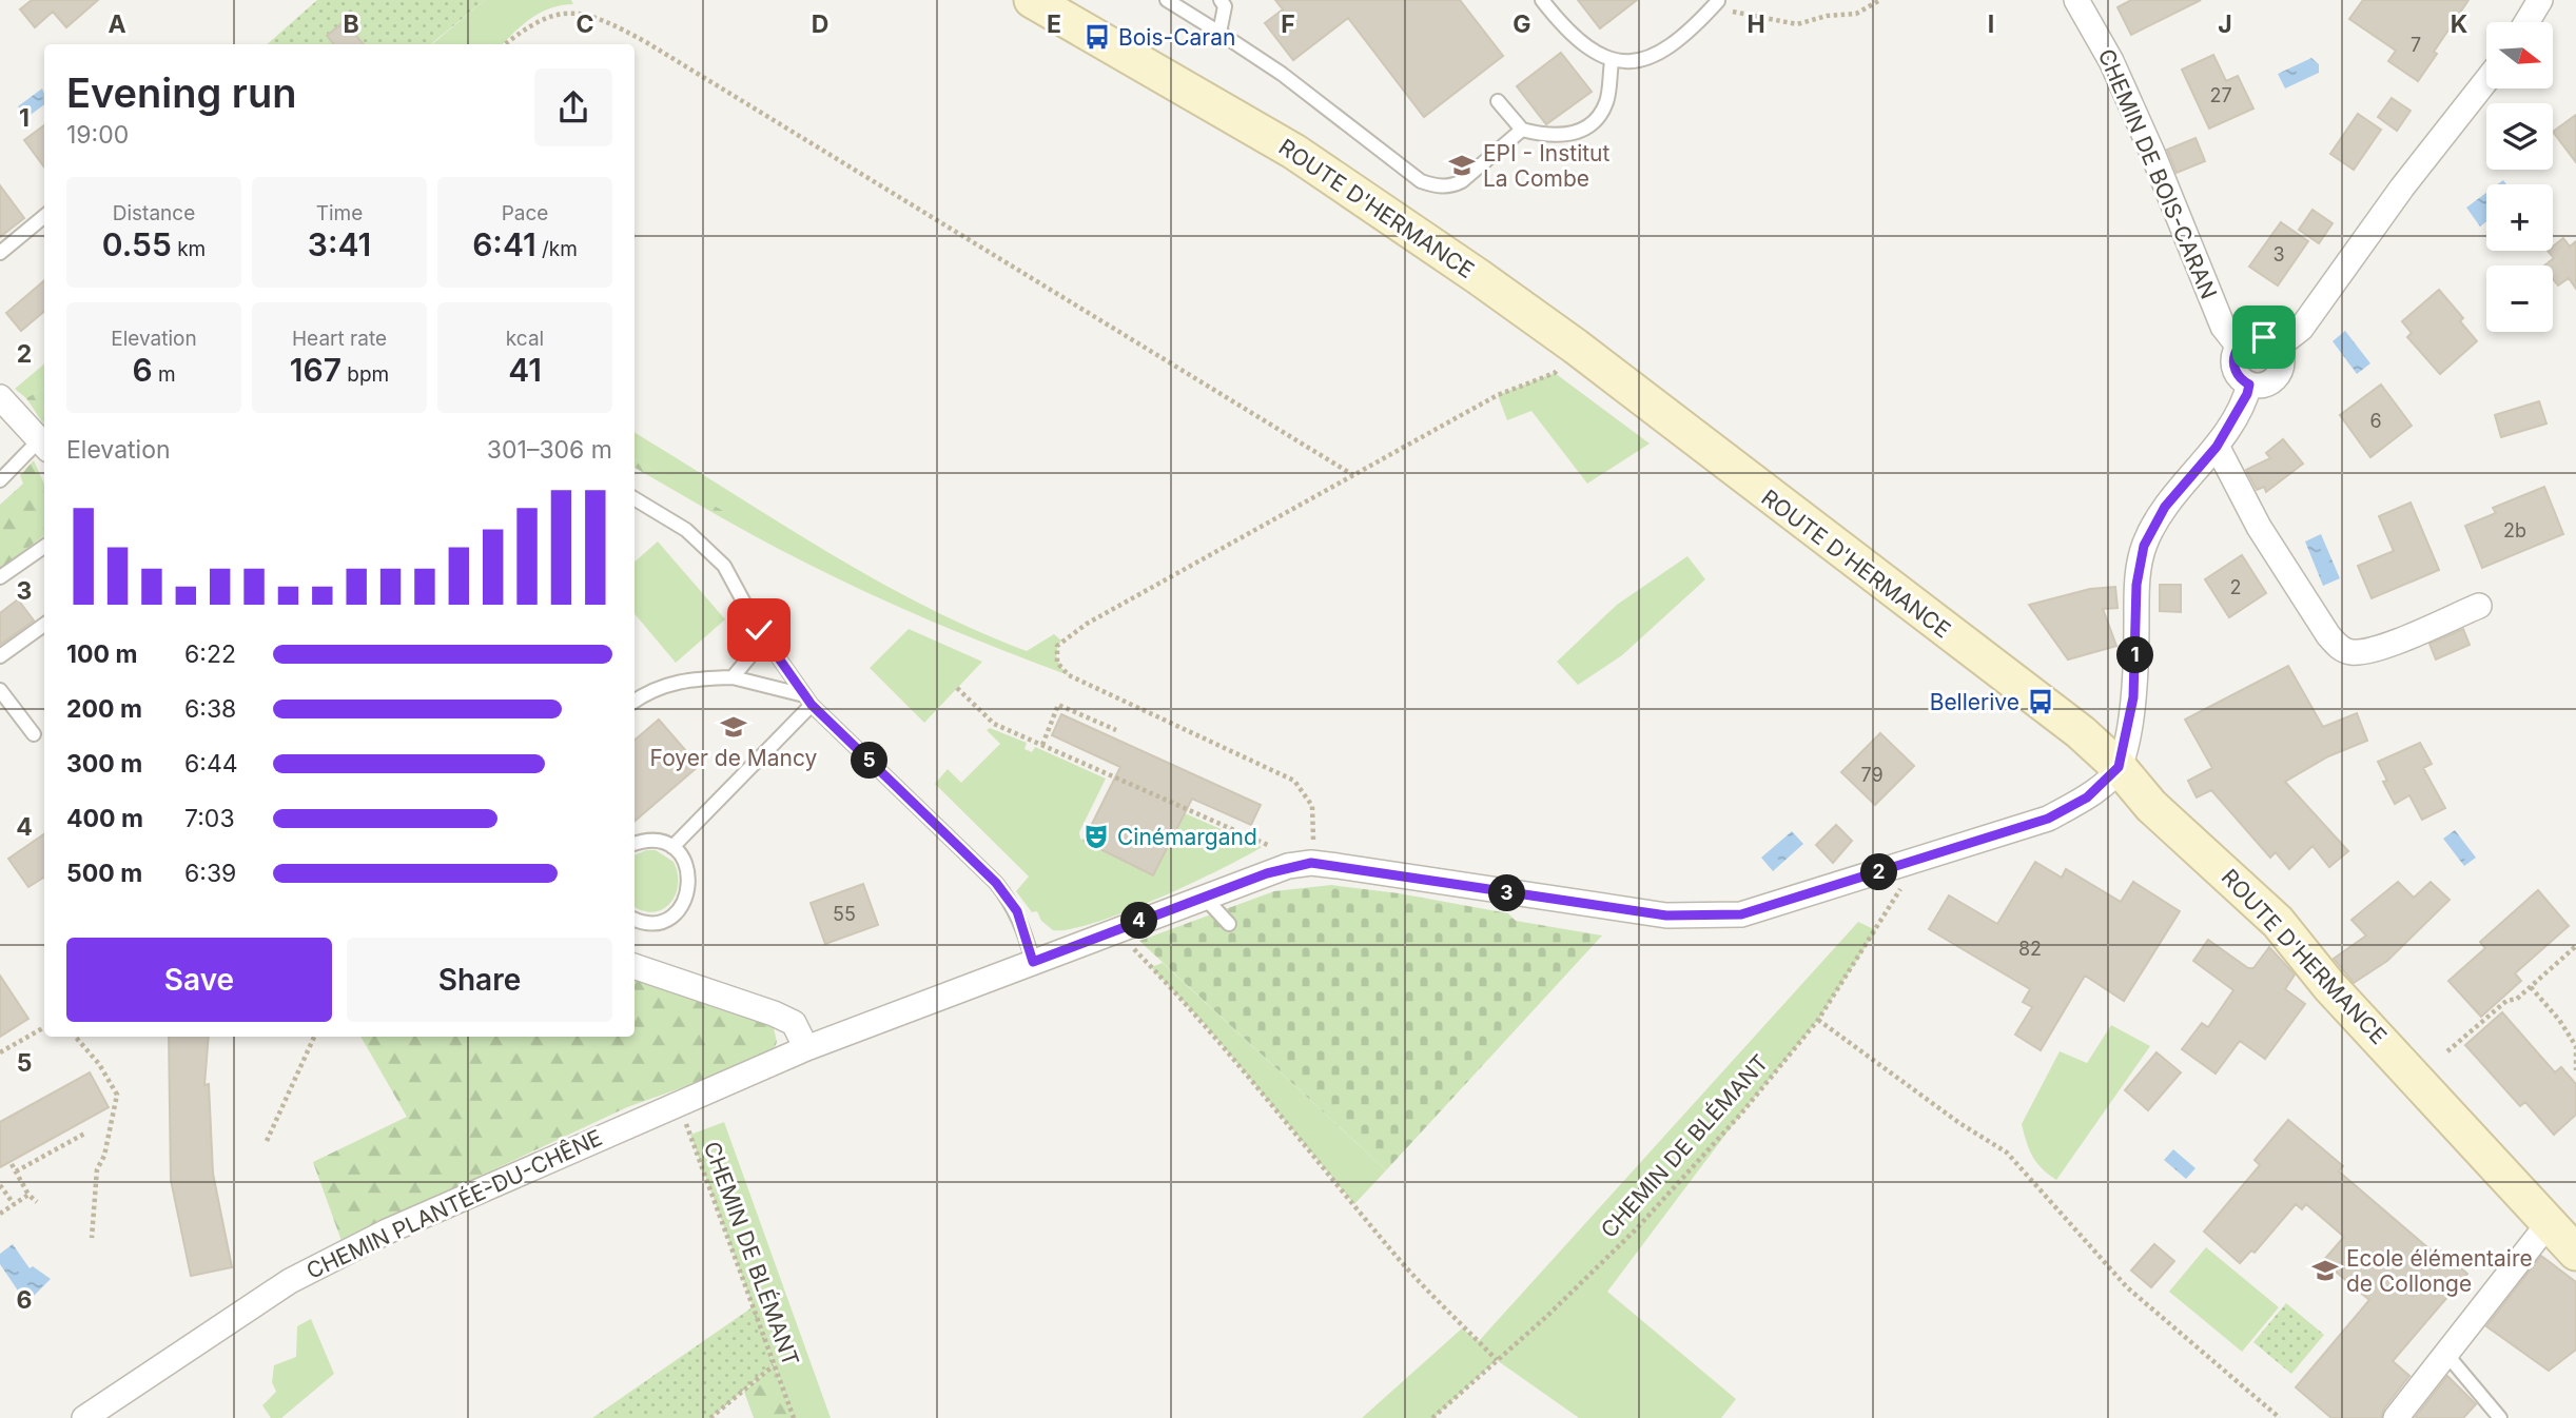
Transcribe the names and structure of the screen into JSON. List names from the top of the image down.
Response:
{
  "streets": {
    "main road": ["ROUTE D'HERMANCE"],
    "street": ["CHEMIN DE BOIS-CARAN", "CHEMIN PLANTÉE-DU-CHÊNE"],
    "path": ["CHEMIN DE BLÉMANT"]
  },
  "crossings": [
    ["ROUTE D'HERMANCE", "CHEMIN PLANTÉE-DU-CHÊNE"],
    ["CHEMIN DE BLÉMANT", "CHEMIN PLANTÉE-DU-CHÊNE"]
  ],
  "places": {
    "bus stop": ["Bois-Caran", "Bellerive"],
    "school or university": ["EPI - Institut La Combe", "Foyer de Mancy", "Ecole élémentaire de Collonge"],
    "theatre": ["Cinémargand"]
  },
  "house_numbers": [
    "7",
    "27",
    "3",
    "6",
    "2b",
    "2",
    "79",
    "55",
    "82"
  ],
  "north": "right",
  "page": {
    "map_buttons": ["+", "−"],
    "heading": ["Evening run", "19:00"],
    "stats": [
      ["Distance", "0.55 km"],
      ["Time", "3:41"],
      ["Pace", "6:41 /km"],
      ["Elevation", "6 m"],
      ["Heart rate", "167 bpm"],
      ["kcal", "41"]
    ],
    "chart": ["Elevation", "301–306 m"],
    "list": [
      {
        "name": "100 m",
        "note": "6:22"
      },
      {
        "name": "200 m",
        "note": "6:38"
      },
      {
        "name": "300 m",
        "note": "6:44"
      },
      {
        "name": "400 m",
        "note": "7:03"
      },
      {
        "name": "500 m",
        "note": "6:39"
      }
    ],
    "pins": [
      "1",
      "5",
      "2",
      "3",
      "4"
    ],
    "buttons": ["Save", "Share"]
  },
  "grid": {
    "columns": [
      "A",
      "B",
      "C",
      "D",
      "E",
      "F",
      "G",
      "H",
      "I",
      "J",
      "K"
    ],
    "rows": [
      "1",
      "2",
      "3",
      "4",
      "5",
      "6"
    ]
  }
}
